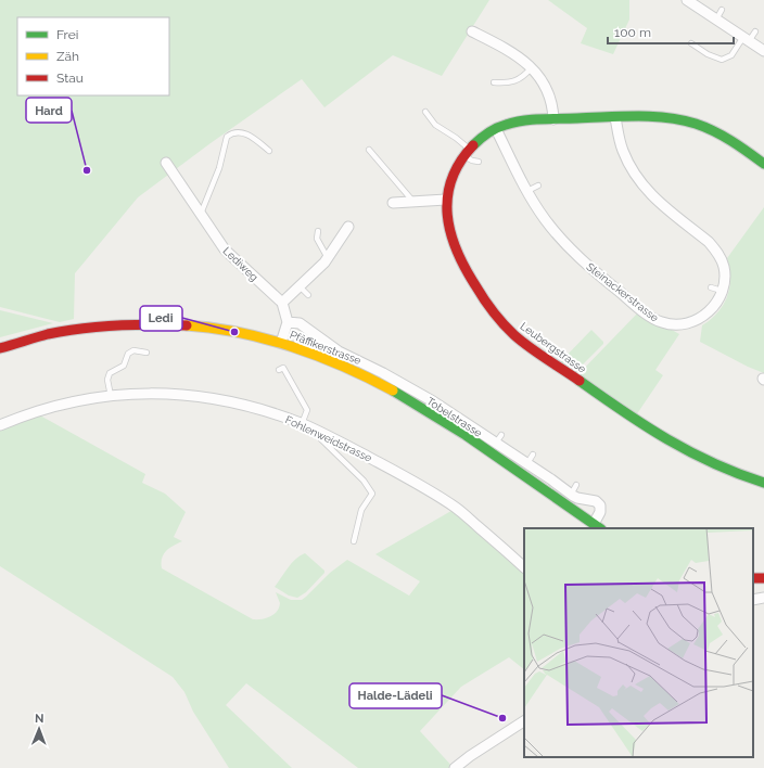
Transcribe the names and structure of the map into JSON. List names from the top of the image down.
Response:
{
  "streets": {
    "street": [
      "Lediweg",
      "Steinackerstrasse",
      "Pfäffikerstrasse",
      "Leubergstrasse",
      "Tobelstrasse",
      "Fohlenweidstrasse"
    ]
  },
  "crossings": [
    ["Lediweg", "Tobelstrasse"],
    ["Steinackerstrasse", "Leubergstrasse"],
    ["Pfäffikerstrasse", "Tobelstrasse"]
  ],
  "places": ["Hard", "Ledi", "Halde-Lädeli"],
  "legend": ["Frei", "Zäh", "Stau"],
  "scale_bar": "100 m",
  "north": "top"
}
